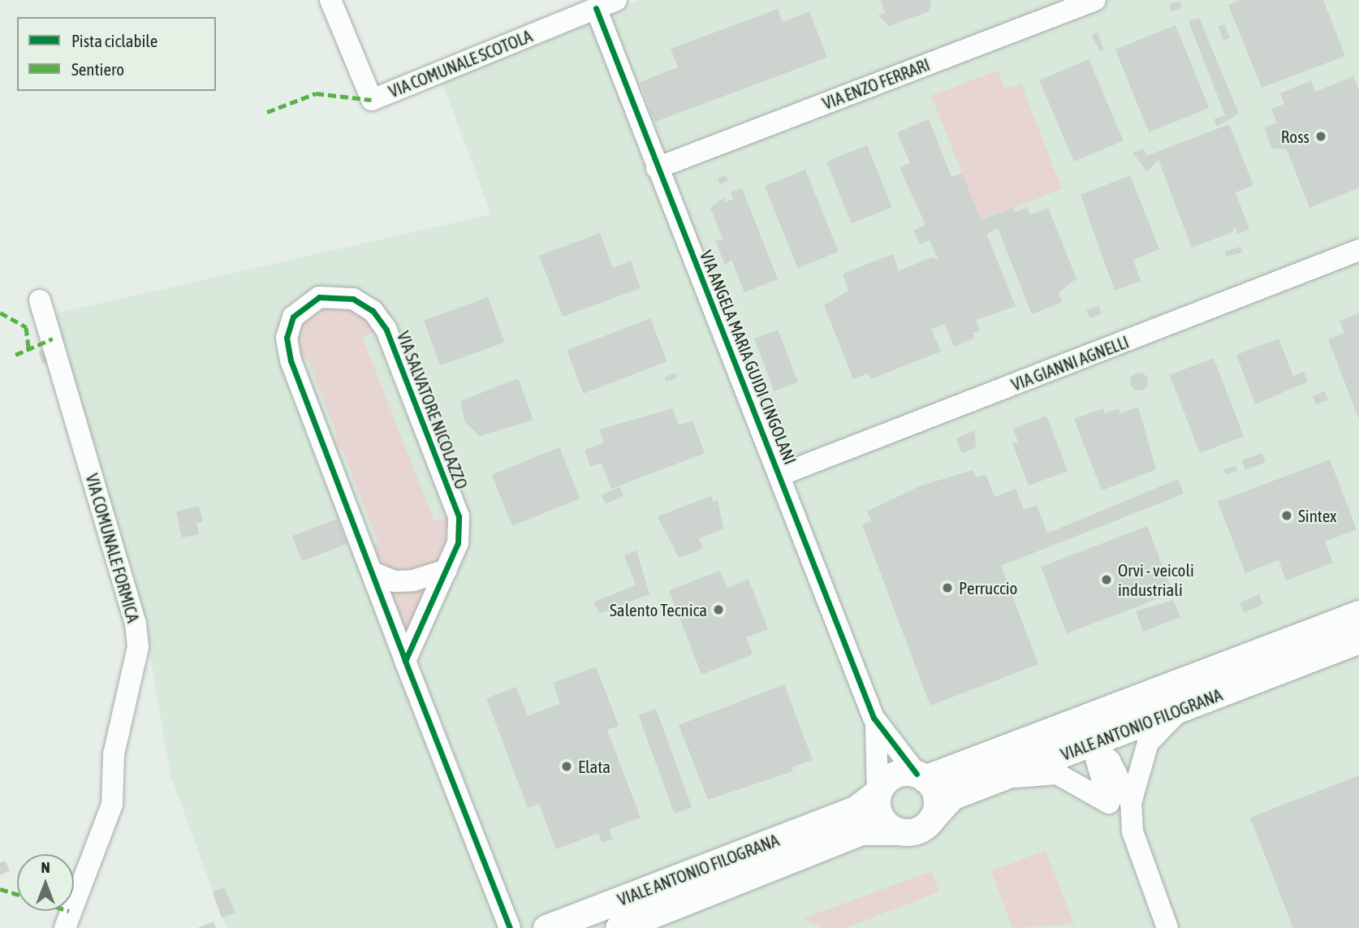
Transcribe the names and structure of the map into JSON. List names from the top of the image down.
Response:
{
  "streets": {
    "main road": ["VIALE ANTONIO FILOGRANA"],
    "street": [
      "VIA COMUNALE SCOTOLA",
      "VIA ENZO FERRARI",
      "VIA ANGELA MARIA GUIDI CINGOLANI",
      "VIA GIANNI AGNELLI",
      "VIA SALVATORE NICOLAZZO",
      "VIA COMUNALE FORMICA"
    ]
  },
  "crossings": [
    ["VIA COMUNALE SCOTOLA", "VIA ANGELA MARIA GUIDI CINGOLANI"],
    ["VIA ENZO FERRARI", "VIA ANGELA MARIA GUIDI CINGOLANI"],
    ["VIA ANGELA MARIA GUIDI CINGOLANI", "VIA GIANNI AGNELLI"]
  ],
  "places": [
    "Ross",
    "Sintex",
    "Orvi - veicoli industriali",
    "Perruccio",
    "Salento Tecnica",
    "Elata"
  ],
  "legend": ["Pista ciclabile", "Sentiero"],
  "north": "top"
}
